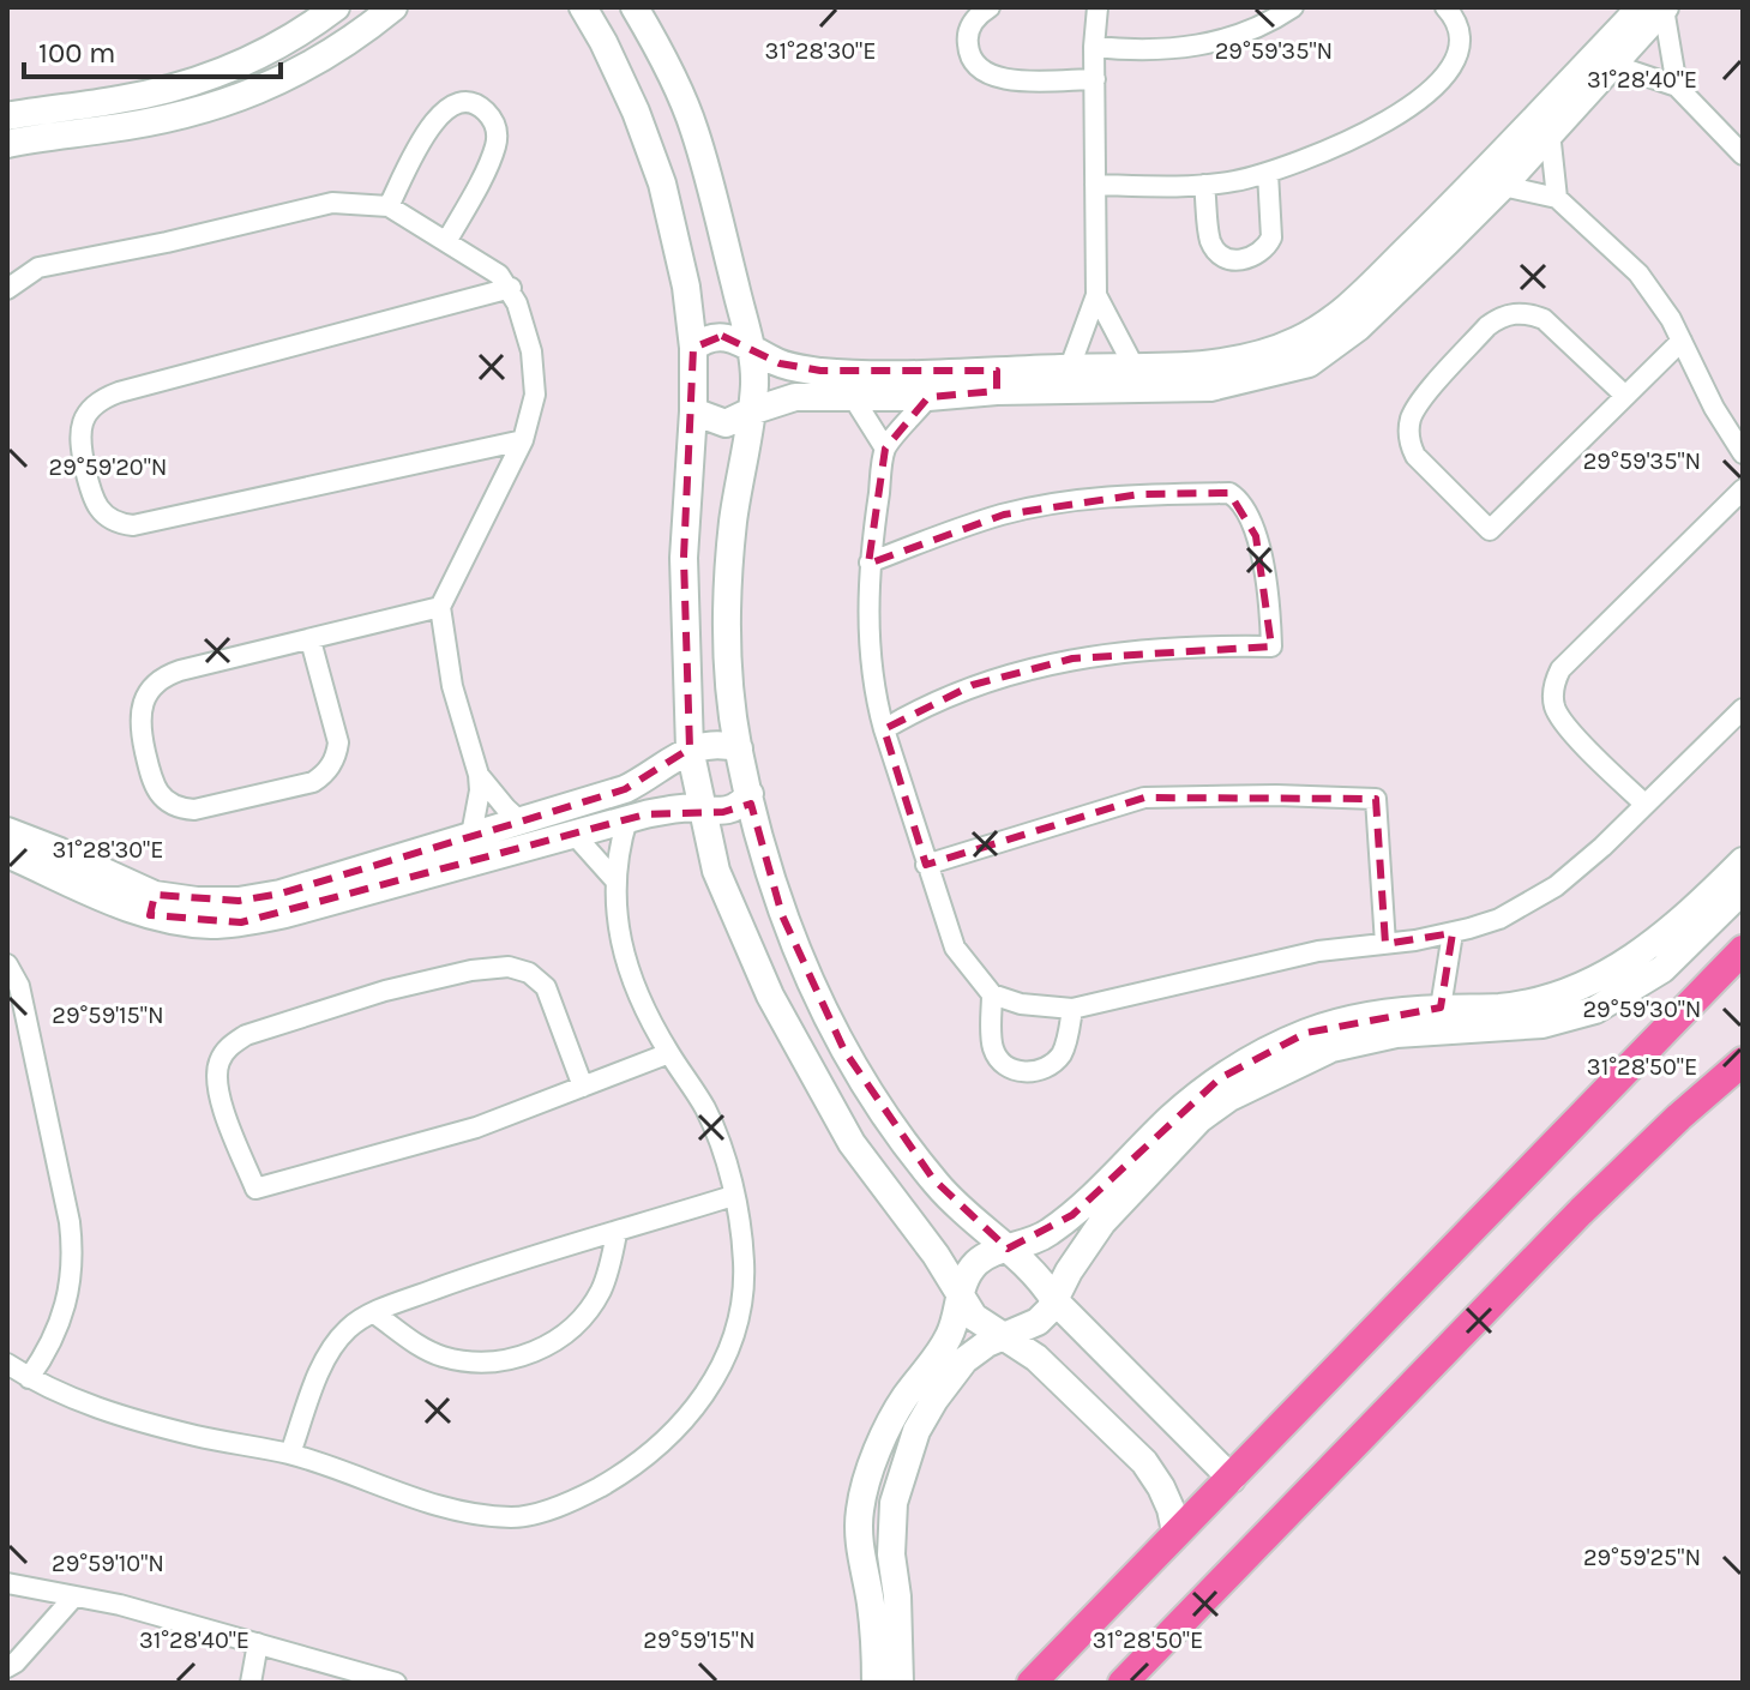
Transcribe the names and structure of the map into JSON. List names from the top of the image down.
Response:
{
  "scale_bar": "100 m",
  "coordinates": [
    "29°59'35\"N",
    "31°28'30\"E",
    "31°28'40\"E",
    "29°59'20\"N",
    "29°59'30\"N",
    "29°59'15\"N",
    "31°28'50\"E",
    "29°59'25\"N",
    "29°59'10\"N"
  ]
}
